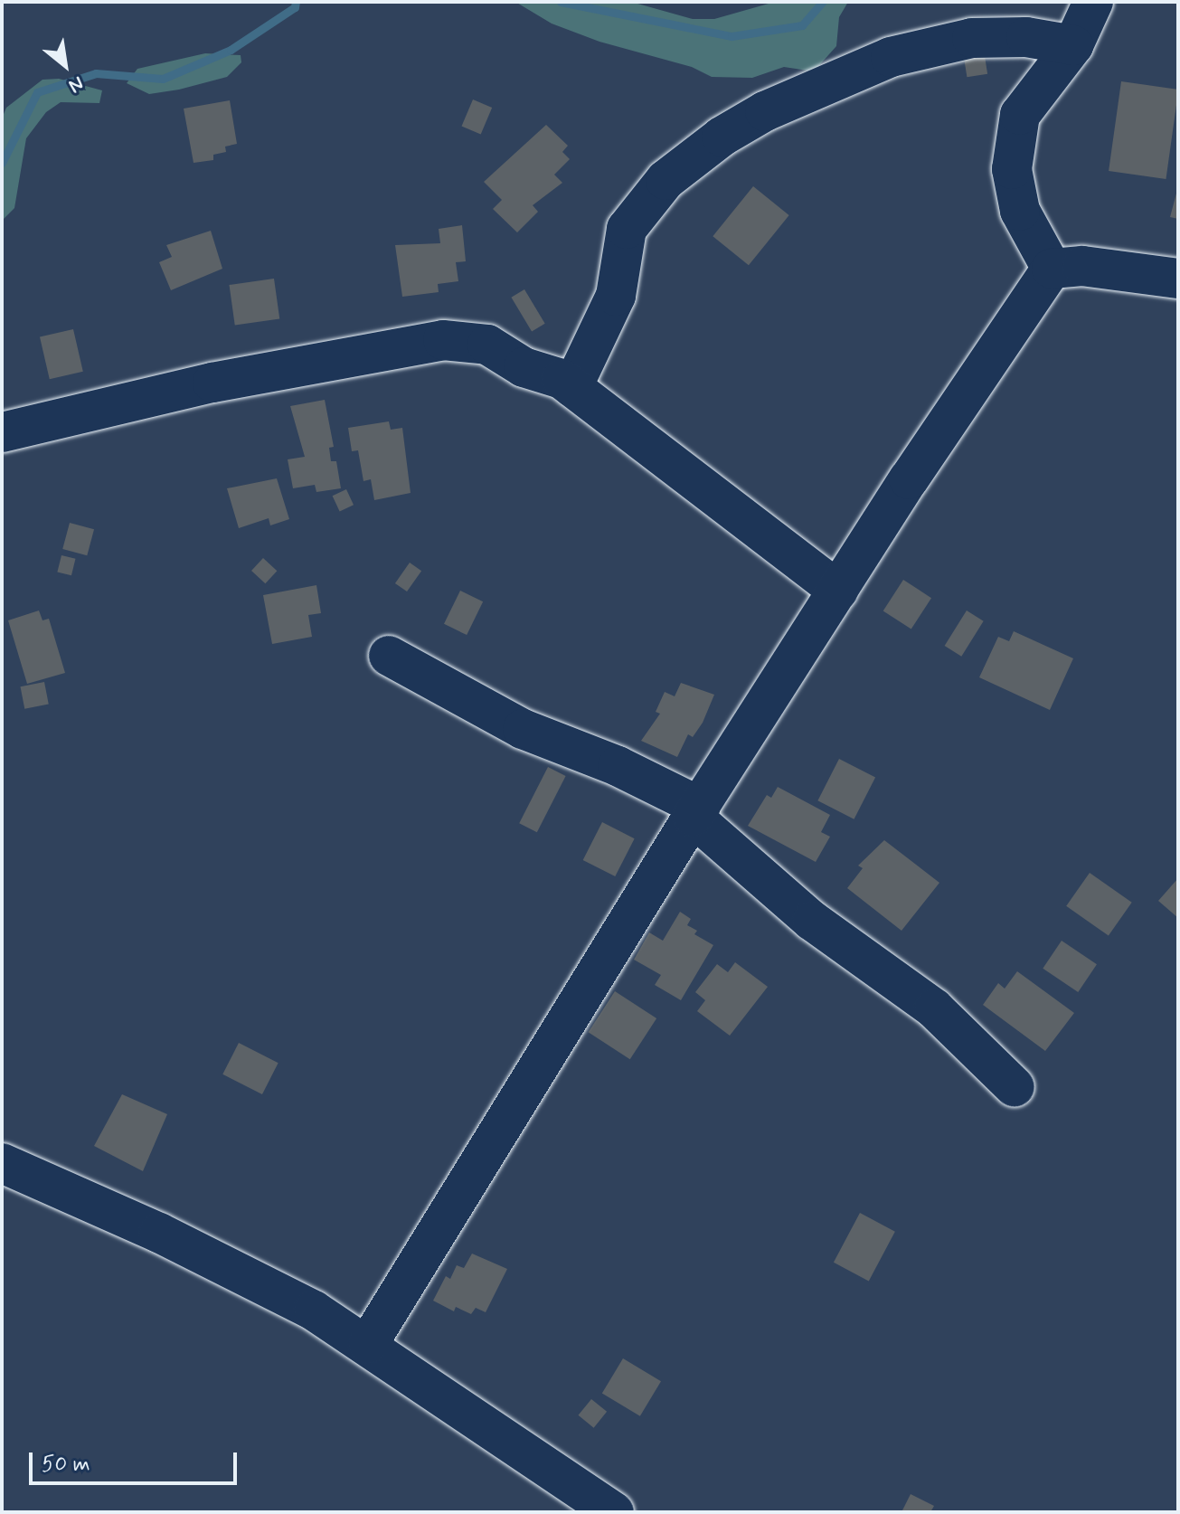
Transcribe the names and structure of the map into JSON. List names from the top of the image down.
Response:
{
  "scale_bar": "50 m",
  "north": "bottom right"
}
